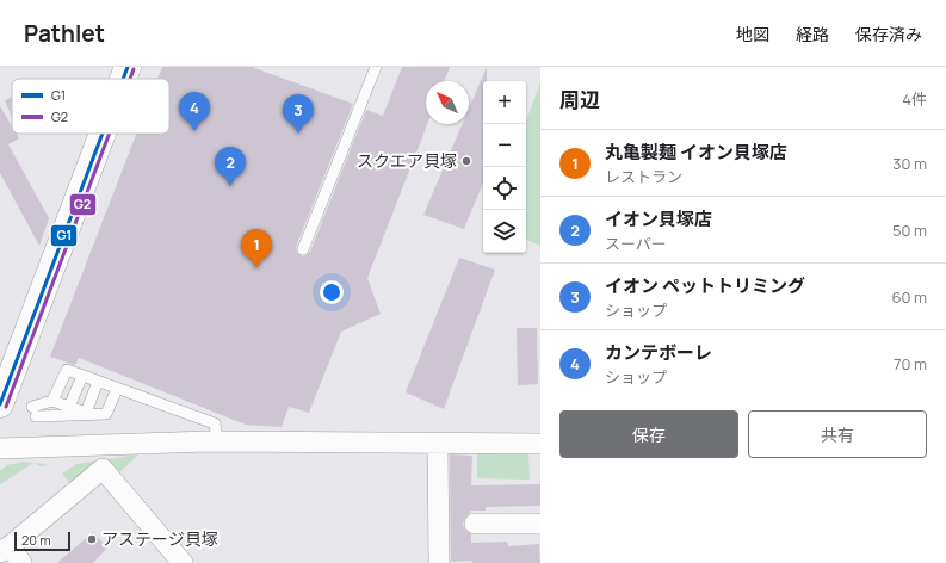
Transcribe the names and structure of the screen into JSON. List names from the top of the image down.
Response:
{
  "places": ["スクエア貝塚", "アステージ貝塚"],
  "lines": ["transit line G1", "transit line G2"],
  "legend": ["G1", "G2"],
  "scale_bar": "20 m",
  "north": "top left",
  "page": {
    "header": "Pathlet",
    "nav": ["地図", "経路", "保存済み"],
    "heading": ["周辺", "4件"],
    "map_buttons": ["+", "−"],
    "pins": [
      "4",
      "3",
      "2",
      "1"
    ],
    "list": [
      {
        "mark": "1",
        "name": "丸亀製麺 イオン貝塚店",
        "note": "レストラン",
        "value": "30 m"
      },
      {
        "mark": "2",
        "name": "イオン貝塚店",
        "note": "スーパー",
        "value": "50 m"
      },
      {
        "mark": "3",
        "name": "イオン ペットトリミング",
        "note": "ショップ",
        "value": "60 m"
      },
      {
        "mark": "4",
        "name": "カンテボーレ",
        "note": "ショップ",
        "value": "70 m"
      }
    ],
    "buttons": ["保存", "共有"],
    "scale": "20 m"
  }
}
